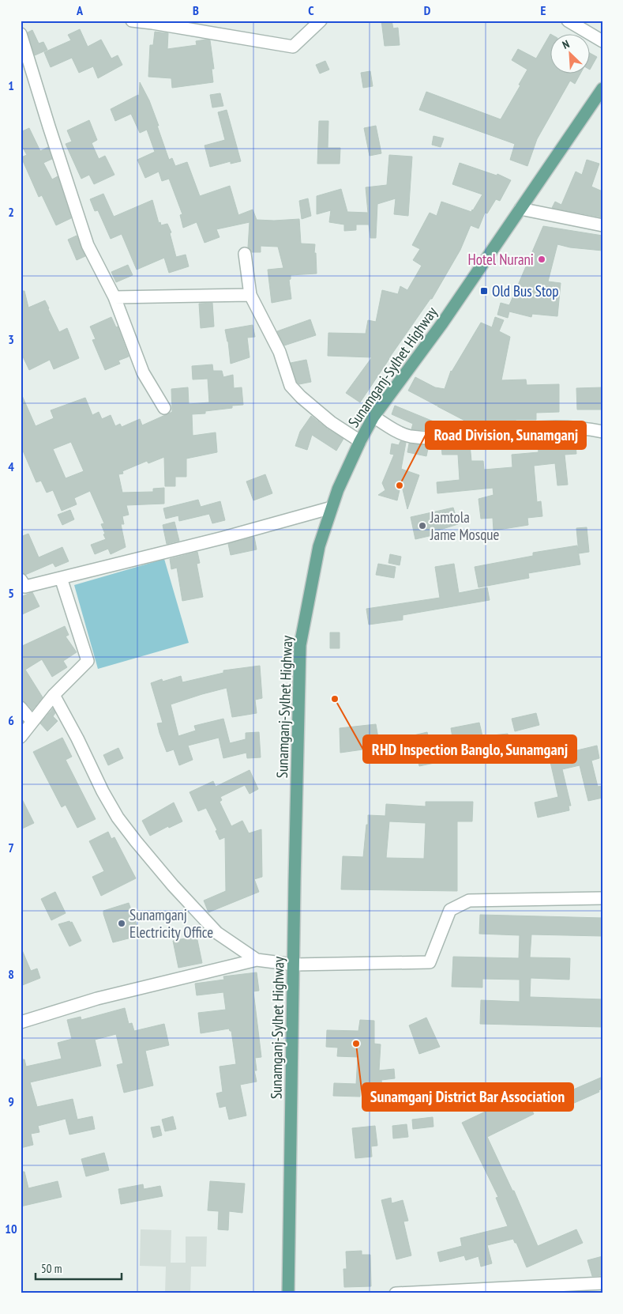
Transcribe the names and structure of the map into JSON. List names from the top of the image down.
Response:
{
  "streets": {
    "main road": ["Sunamganj-Sylhet Highway"]
  },
  "places": {
    "other": [
      "Hotel Nurani",
      "Road Division, Sunamganj",
      "Jamtola Jame Mosque",
      "RHD Inspection Banglo, Sunamganj",
      "Sunamganj Electricity Office",
      "Sunamganj District Bar Association"
    ],
    "transit": ["Old Bus Stop"]
  },
  "scale_bar": "50 m",
  "north": "top left",
  "grid": {
    "columns": [
      "A",
      "B",
      "C",
      "D",
      "E"
    ],
    "rows": [
      "1",
      "2",
      "3",
      "4",
      "5",
      "6",
      "7",
      "8",
      "9",
      "10"
    ]
  }
}
